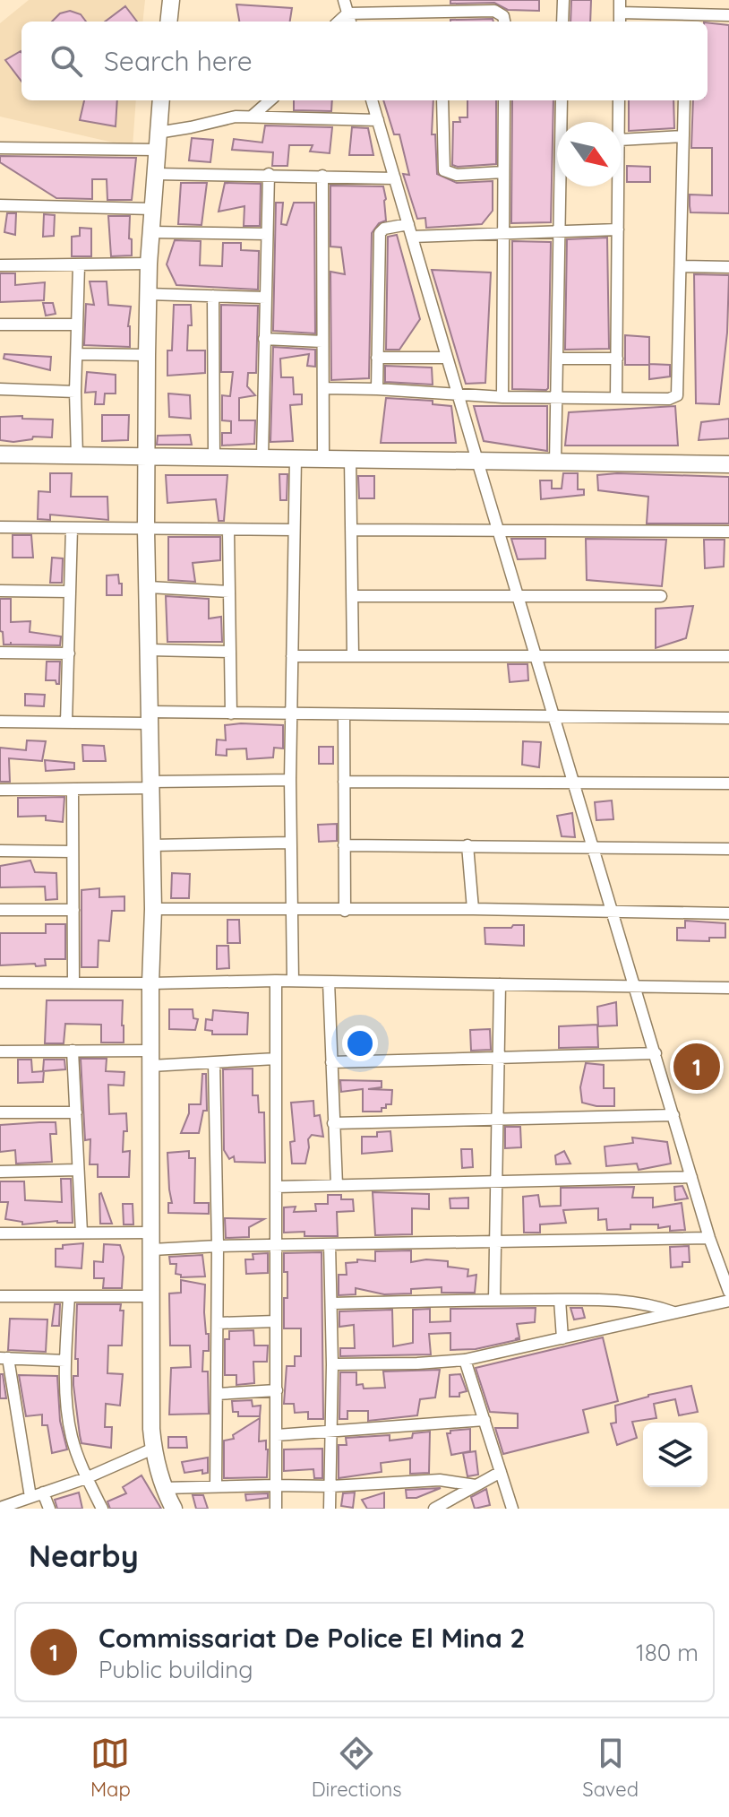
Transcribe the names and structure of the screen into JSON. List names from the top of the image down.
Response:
{
  "north": "bottom right",
  "page": {
    "search": "Search here",
    "pins": "1",
    "heading": "Nearby",
    "list": [
      {
        "mark": "1",
        "name": "Commissariat De Police El Mina 2",
        "note": "Public building",
        "value": "180 m"
      }
    ],
    "nav": ["Map", "Directions", "Saved"]
  }
}
